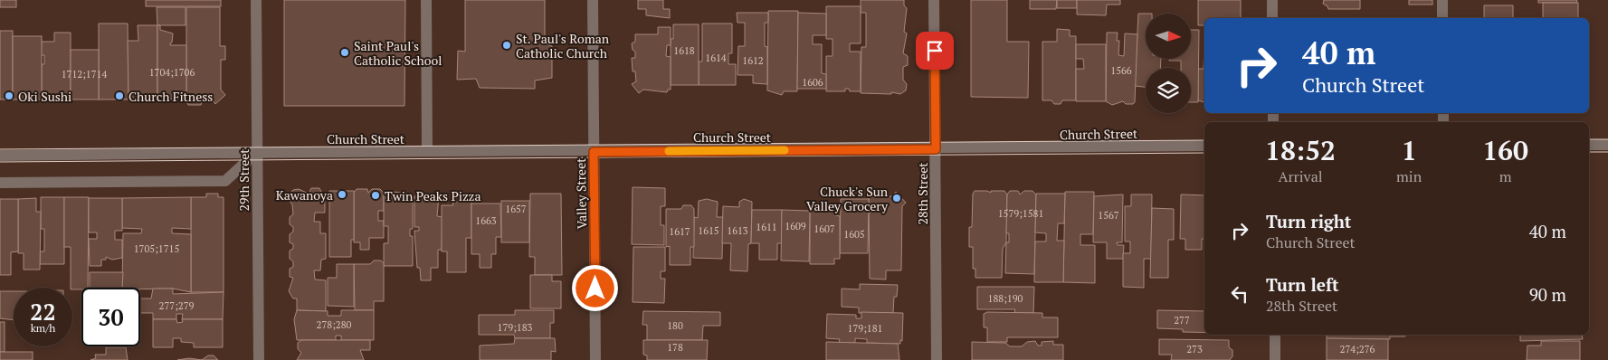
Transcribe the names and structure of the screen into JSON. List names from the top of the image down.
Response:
{
  "streets": {
    "street": [
      "Church Street",
      "29th Street",
      "Valley Street",
      "28th Street"
    ]
  },
  "crossings": [
    ["Church Street", "29th Street"],
    ["Church Street", "Valley Street"],
    ["Church Street", "28th Street"]
  ],
  "places": [
    "St. Paul's Roman Catholic Church",
    "Saint Paul's Catholic School",
    "Oki Sushi",
    "Church Fitness",
    "Kawanoya",
    "Twin Peaks Pizza",
    "Chuck's Sun Valley Grocery"
  ],
  "house_numbers": [
    "1618",
    "1614",
    "1612",
    "1566",
    "1704;1706",
    "1712;1714",
    "1606",
    "1657",
    "1579;1581",
    "1567",
    "1663",
    "1609",
    "1611",
    "1607",
    "1615",
    "1613",
    "1617",
    "1605",
    "1705;1715",
    "188;190",
    "277;279",
    "277",
    "278;280",
    "180",
    "179;183",
    "179;181",
    "178",
    "273",
    "274;276"
  ],
  "north": "right",
  "page": {
    "turn": ["40 m", "Church Street"],
    "eta": [
      "18:52",
      "Arrival",
      "1",
      "min",
      "160",
      "m"
    ],
    "list": [
      {
        "name": "Turn right",
        "note": "Church Street",
        "value": "40 m"
      },
      {
        "name": "Turn left",
        "note": "28th Street",
        "value": "90 m"
      }
    ],
    "speed": "22 km/h",
    "limit": "30"
  }
}
